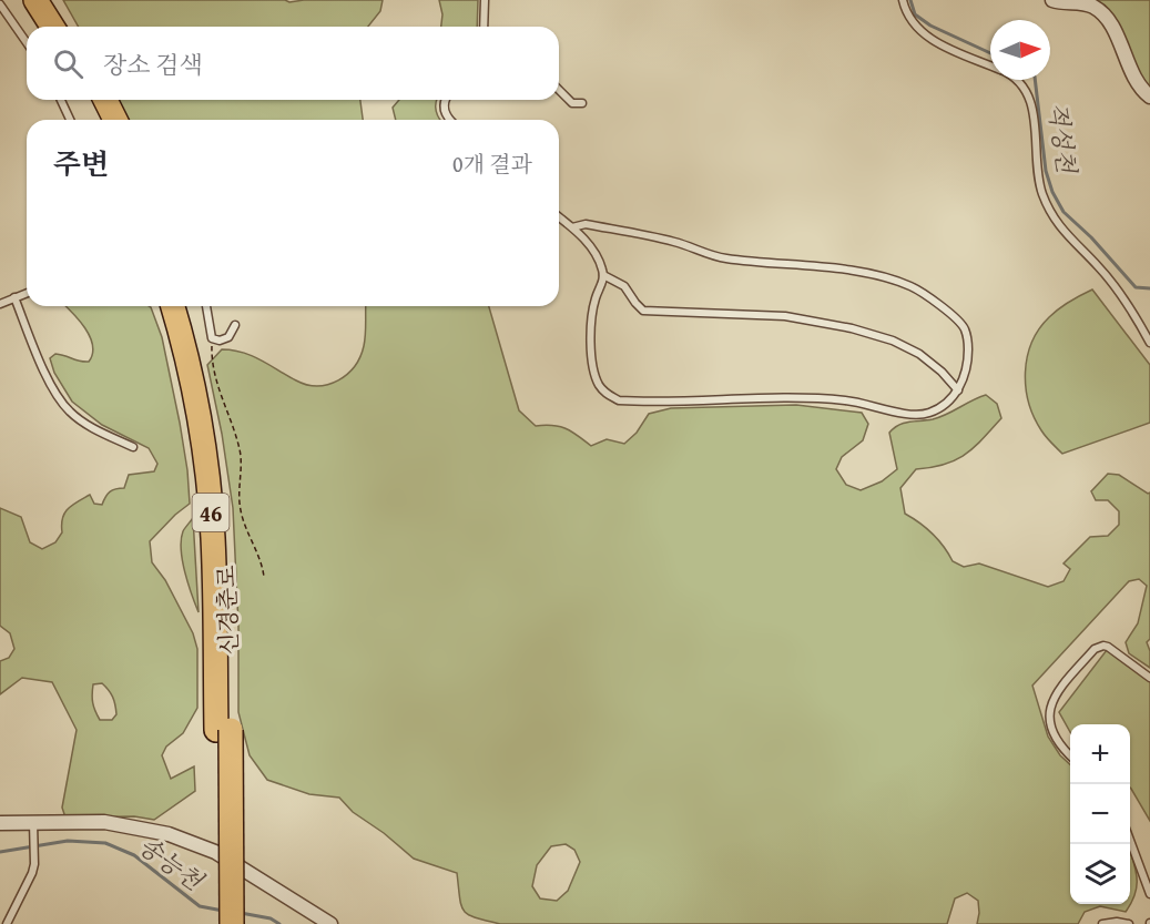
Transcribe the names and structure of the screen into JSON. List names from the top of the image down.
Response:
{
  "streets": {
    "highway": ["46", "신경춘로"]
  },
  "water": ["적성천", "송능천"],
  "north": "right",
  "page": {
    "search": "장소 검색",
    "heading": ["주변", "0개 결과"],
    "map_buttons": ["+", "−"]
  }
}
